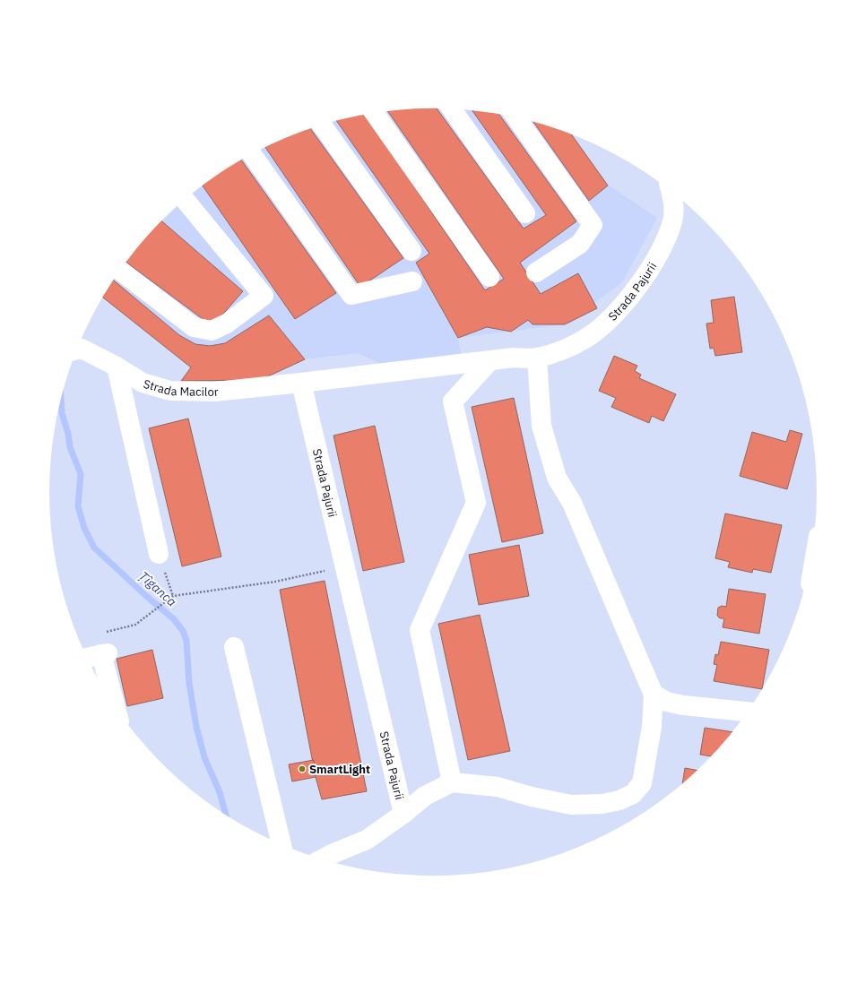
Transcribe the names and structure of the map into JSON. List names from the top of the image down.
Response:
{
  "streets": {
    "street": ["Strada Pajurii", "Strada Macilor"]
  },
  "crossings": [
    ["Strada Pajurii", "Strada Macilor"]
  ],
  "water": ["Țîganca"],
  "places": ["SmartLight"]
}
